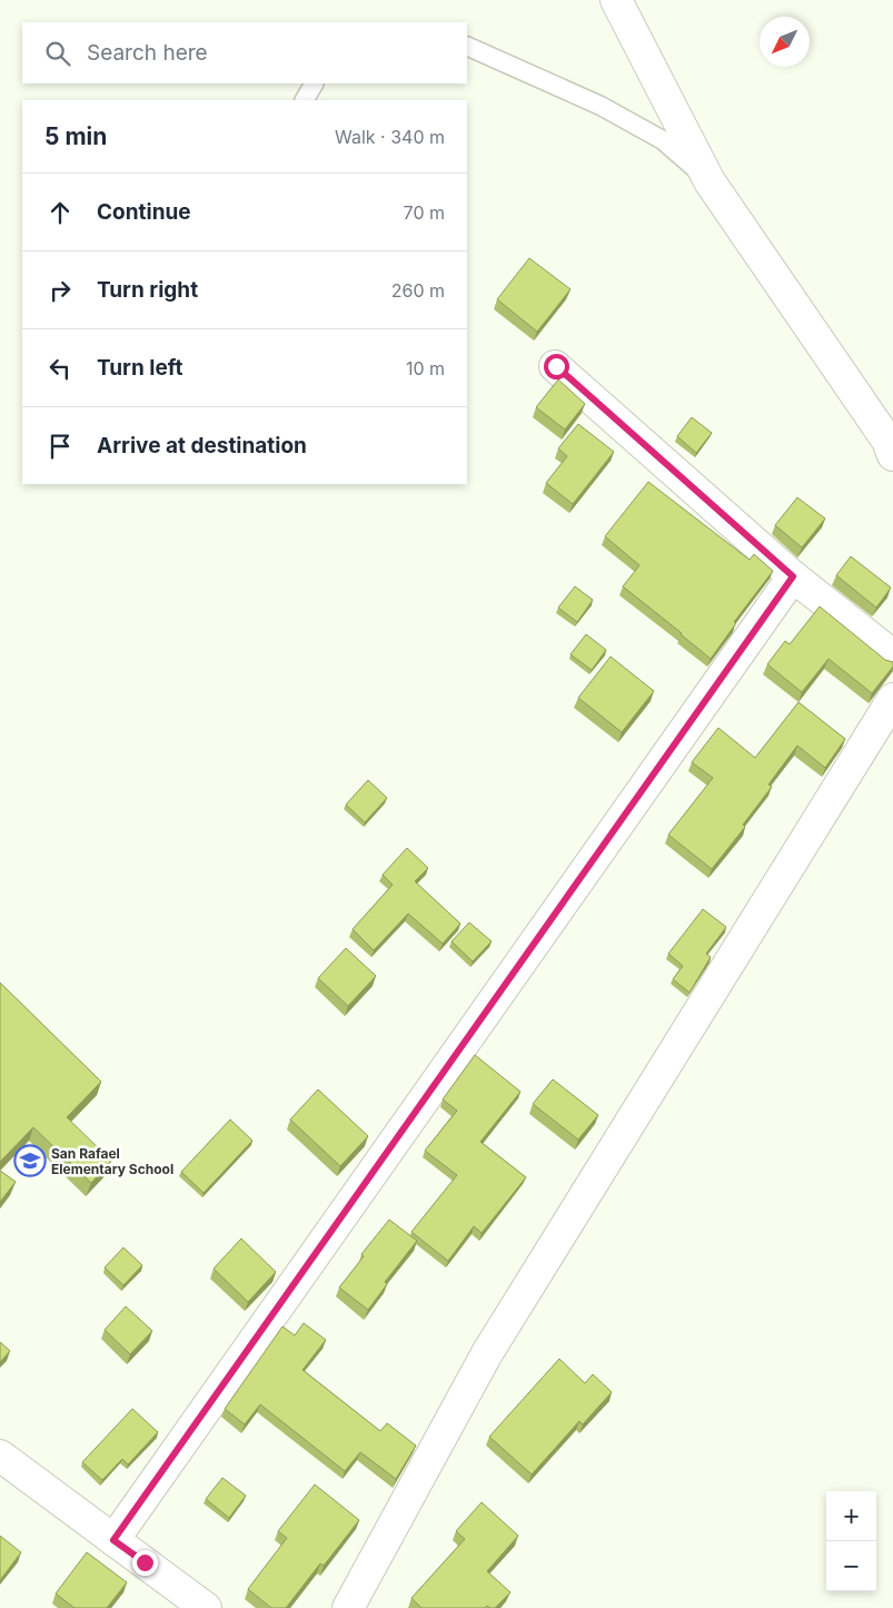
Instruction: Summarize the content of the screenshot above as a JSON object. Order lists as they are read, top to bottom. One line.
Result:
{"places":{"school or university":["San Rafael Elementary School"]},"north":"bottom left","page":{"search":"Search here","heading":["5 min","Walk · 340 m"],"list":[["Continue","70 m"],["Turn right","260 m"],["Turn left","10 m"],"Arrive at destination"],"map_buttons":["+","−"]}}
